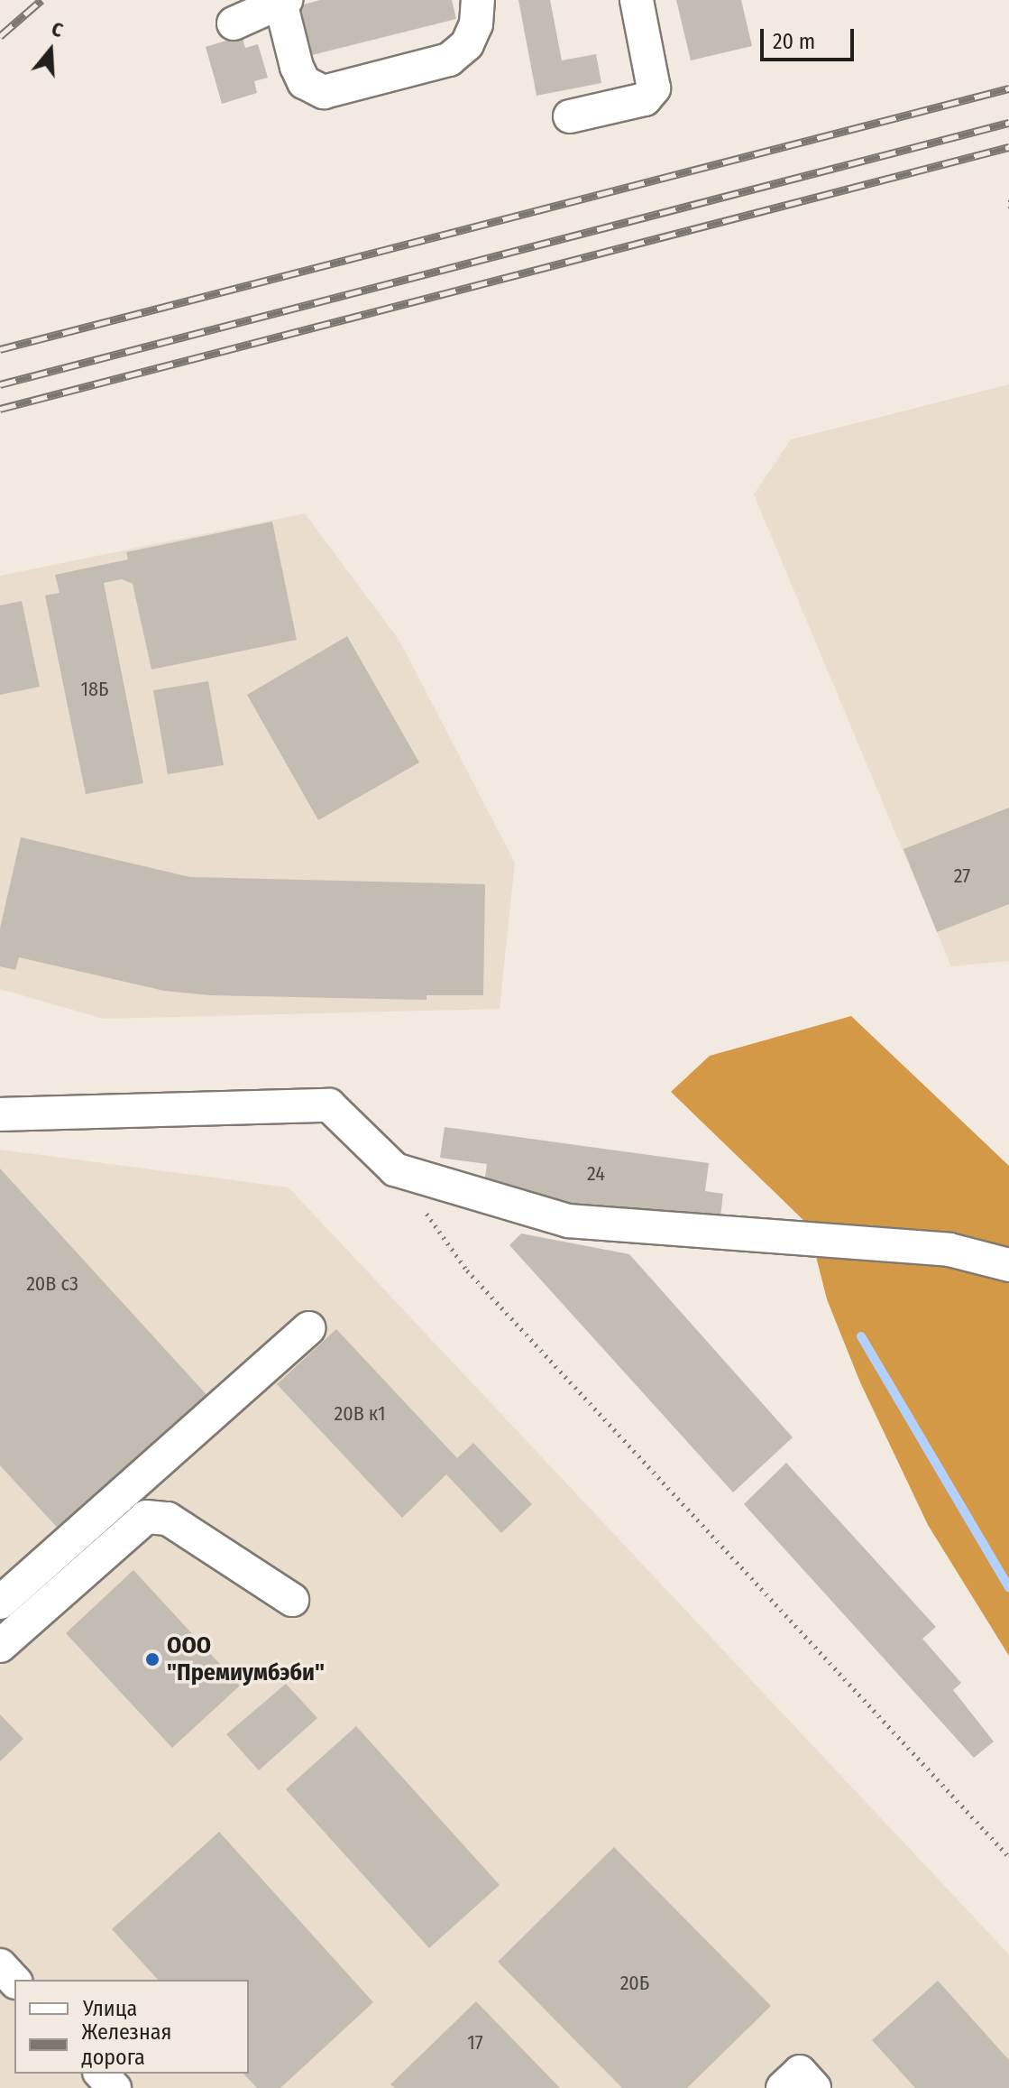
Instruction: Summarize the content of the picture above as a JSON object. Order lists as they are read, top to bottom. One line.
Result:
{"places":["ООО \"Премиумбэби\""],"house_numbers":["18Б","27","24","20В с3","20В к1","20Б","17"],"legend":["Улица","Железная дорога"],"scale_bar":"20 m","north":"top"}
